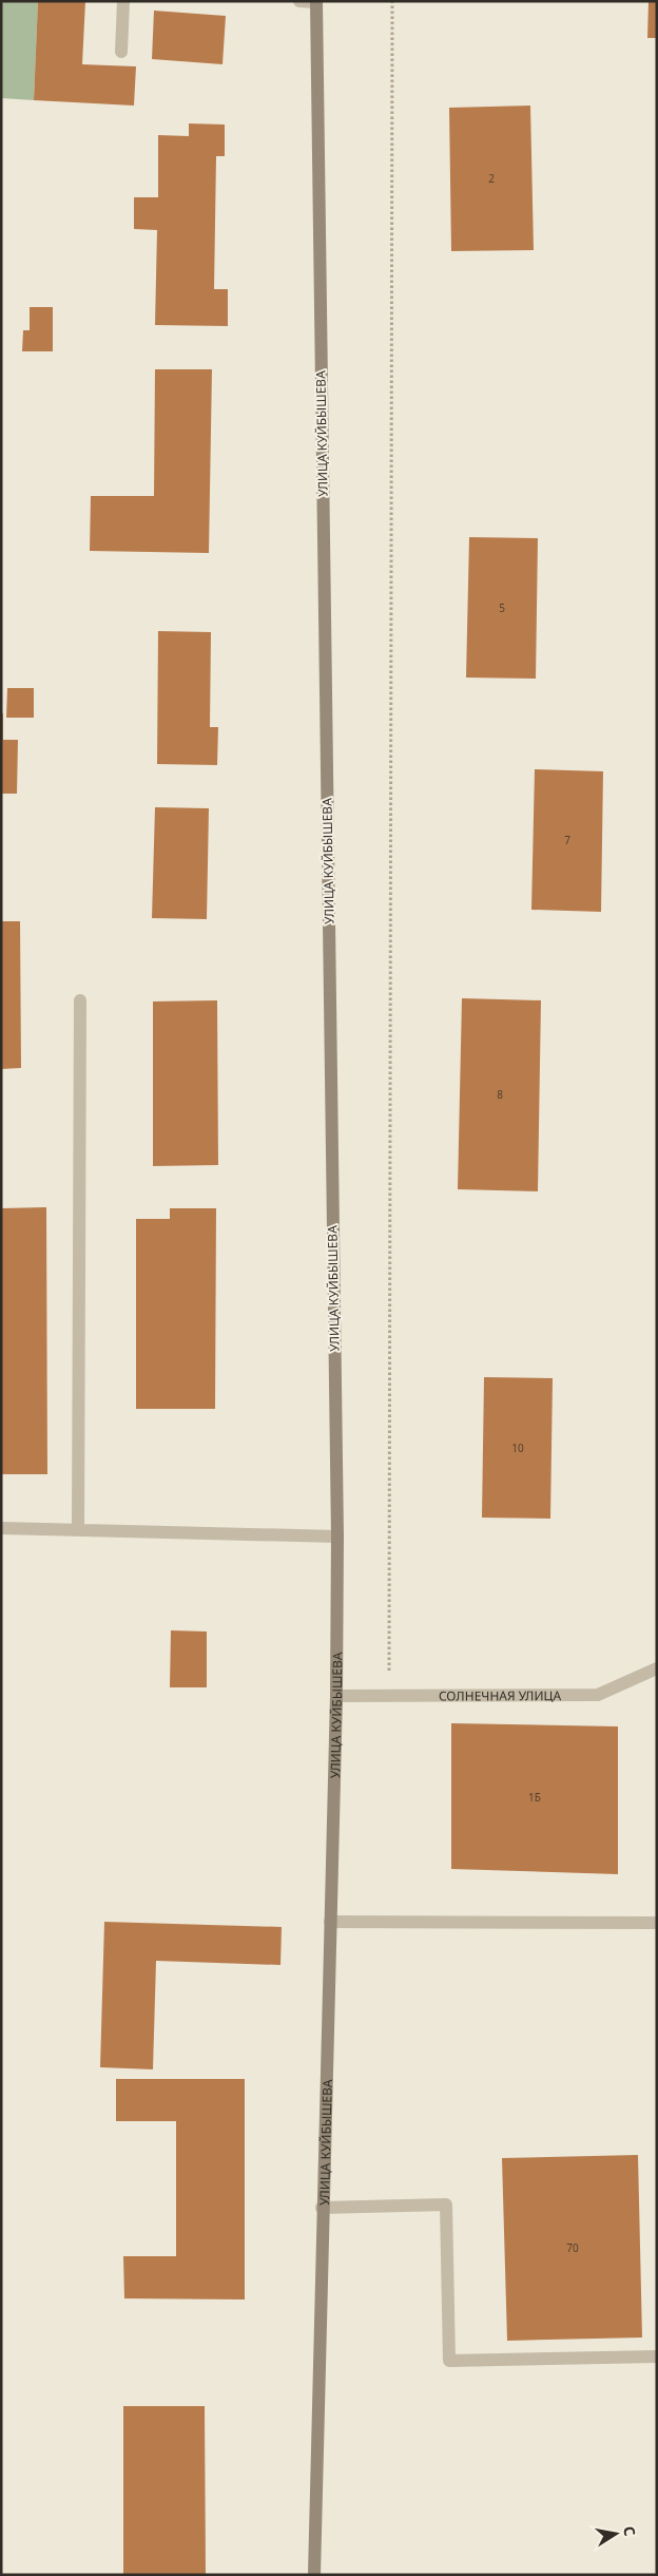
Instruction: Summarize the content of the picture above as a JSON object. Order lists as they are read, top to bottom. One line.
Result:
{"streets":{"street":["УЛИЦА КУЙБЫШЕВА","СОЛНЕЧНАЯ УЛИЦА"]},"crossings":[["УЛИЦА КУЙБЫШЕВА","СОЛНЕЧНАЯ УЛИЦА"]],"house_numbers":["2","5","7","8","10","1Б","70"],"north":"right"}
